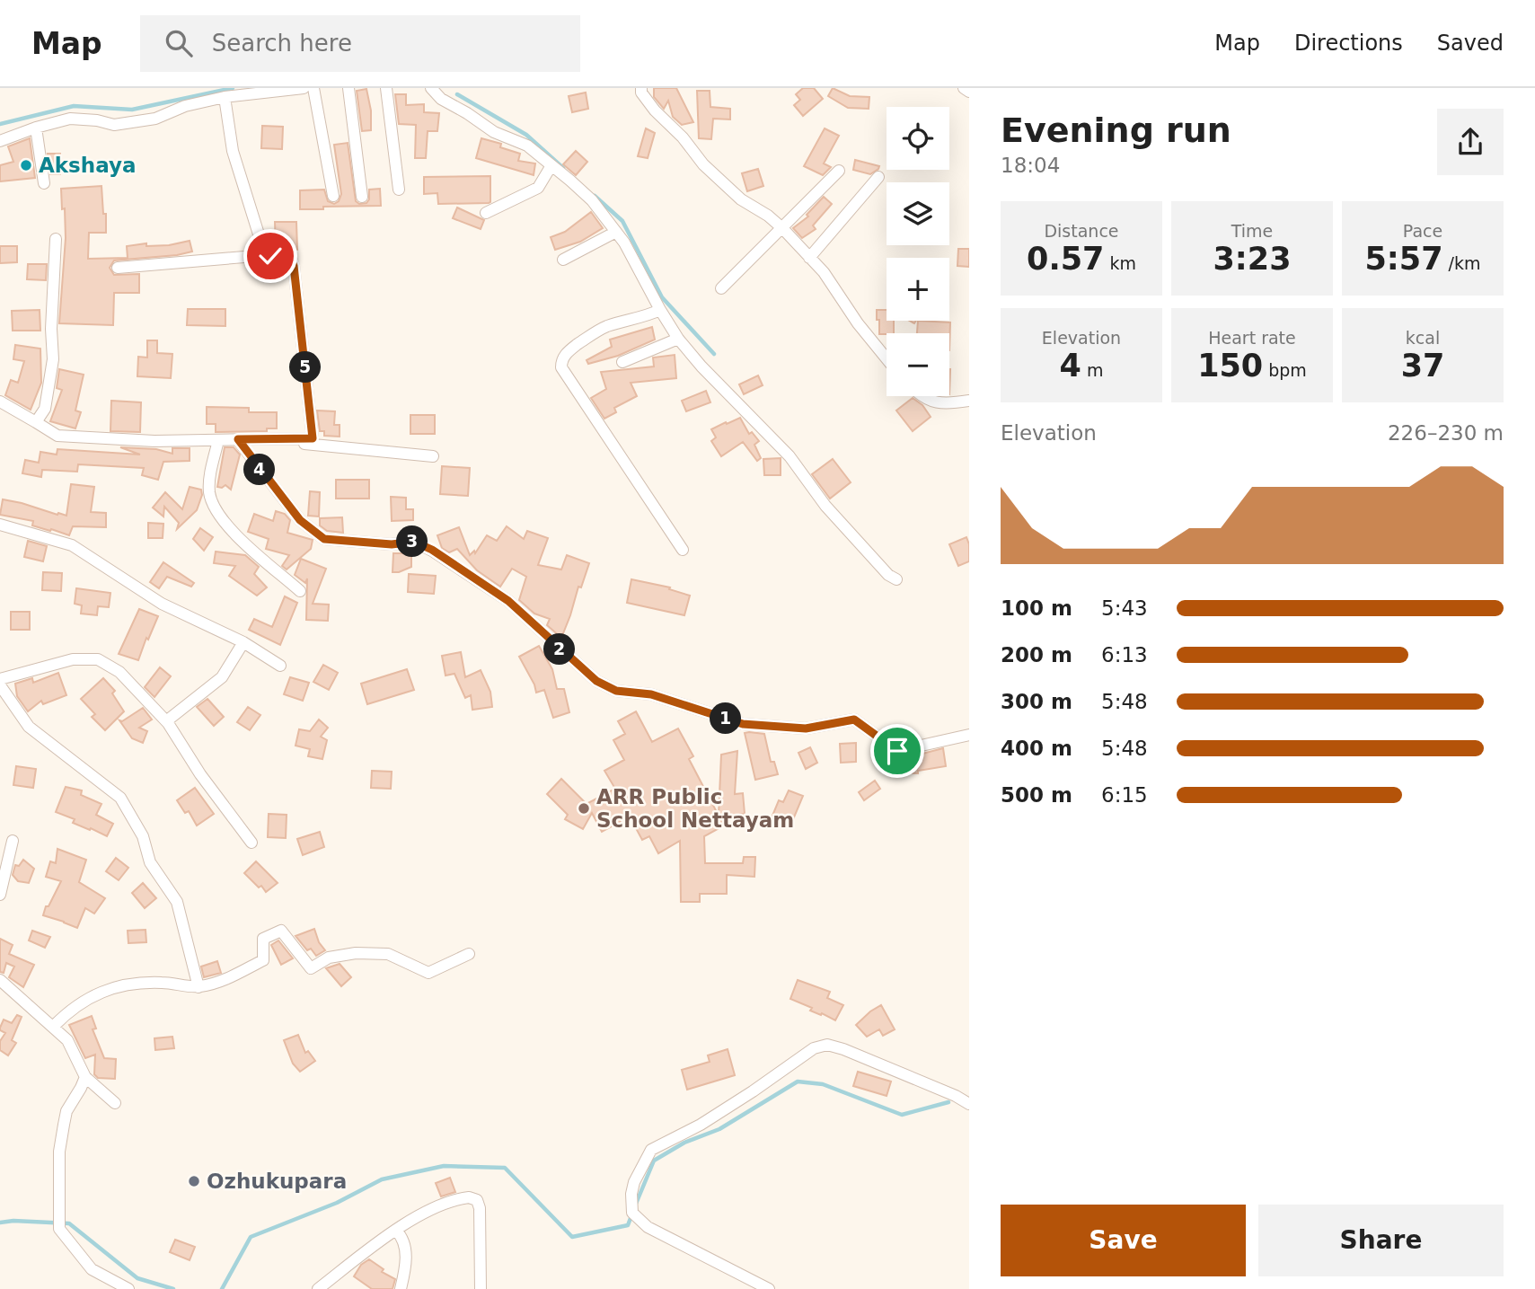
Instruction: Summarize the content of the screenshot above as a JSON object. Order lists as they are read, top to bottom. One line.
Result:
{"places":["Akshaya","ARR Public School Nettayam","Ozhukupara"],"page":{"header":"Map","search":"Search here","nav":["Map","Directions","Saved"],"heading":["Evening run","18:04"],"map_buttons":["+","−"],"stats":[["Distance","0.57 km"],["Time","3:23"],["Pace","5:57 /km"],["Elevation","4 m"],["Heart rate","150 bpm"],["kcal","37"]],"pins":["5","4","3","2","1"],"chart":["Elevation","226–230 m"],"list":[{"name":"100 m","note":"5:43"},{"name":"200 m","note":"6:13"},{"name":"300 m","note":"5:48"},{"name":"400 m","note":"5:48"},{"name":"500 m","note":"6:15"}],"buttons":["Save","Share"]}}
